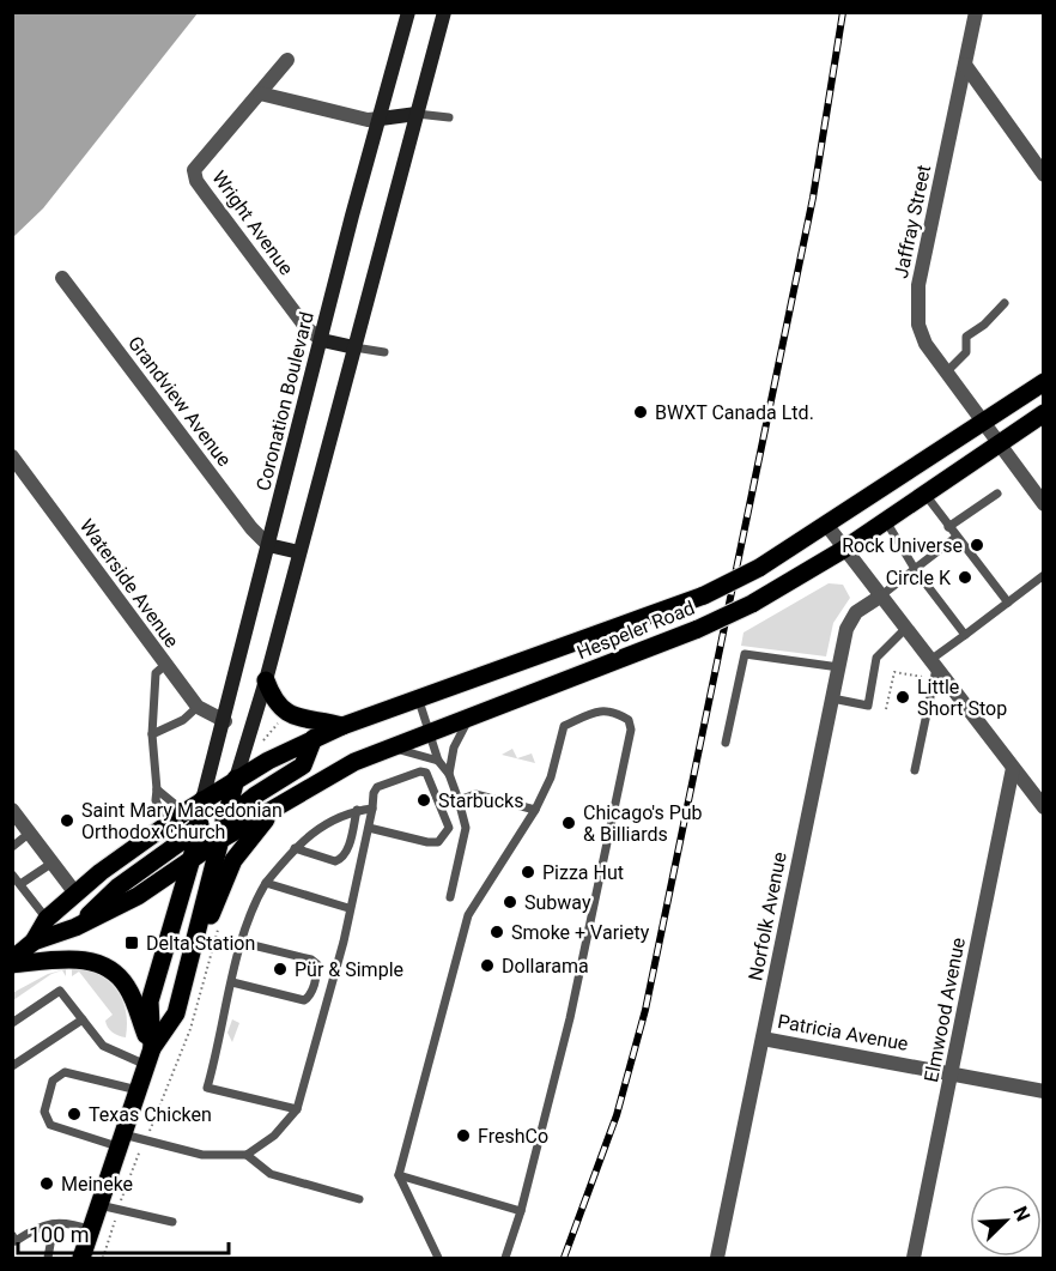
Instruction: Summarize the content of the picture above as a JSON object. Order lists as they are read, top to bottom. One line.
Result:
{"streets":{"main road":["Coronation Boulevard","Hespeler Road"],"street":["Jaffray Street","Wright Avenue","Grandview Avenue","Waterside Avenue","Norfolk Avenue","Elmwood Avenue","Patricia Avenue"]},"crossings":[["Jaffray Street","Hespeler Road"],["Wright Avenue","Coronation Boulevard"],["Grandview Avenue","Coronation Boulevard"],["Coronation Boulevard","Waterside Avenue"],["Coronation Boulevard","Hespeler Road"],["Norfolk Avenue","Patricia Avenue"],["Elmwood Avenue","Patricia Avenue"]],"places":{"other":["BWXT Canada Ltd.","Rock Universe","Circle K","Little Short Stop","Starbucks","Saint Mary Macedonian Orthodox Church","Chicago's Pub & Billiards","Pizza Hut","Subway","Smoke + Variety","Dollarama","Pür & Simple","Texas Chicken","FreshCo","Meineke"],"transit":["Delta Station"]},"scale_bar":"100 m","north":"top right"}
